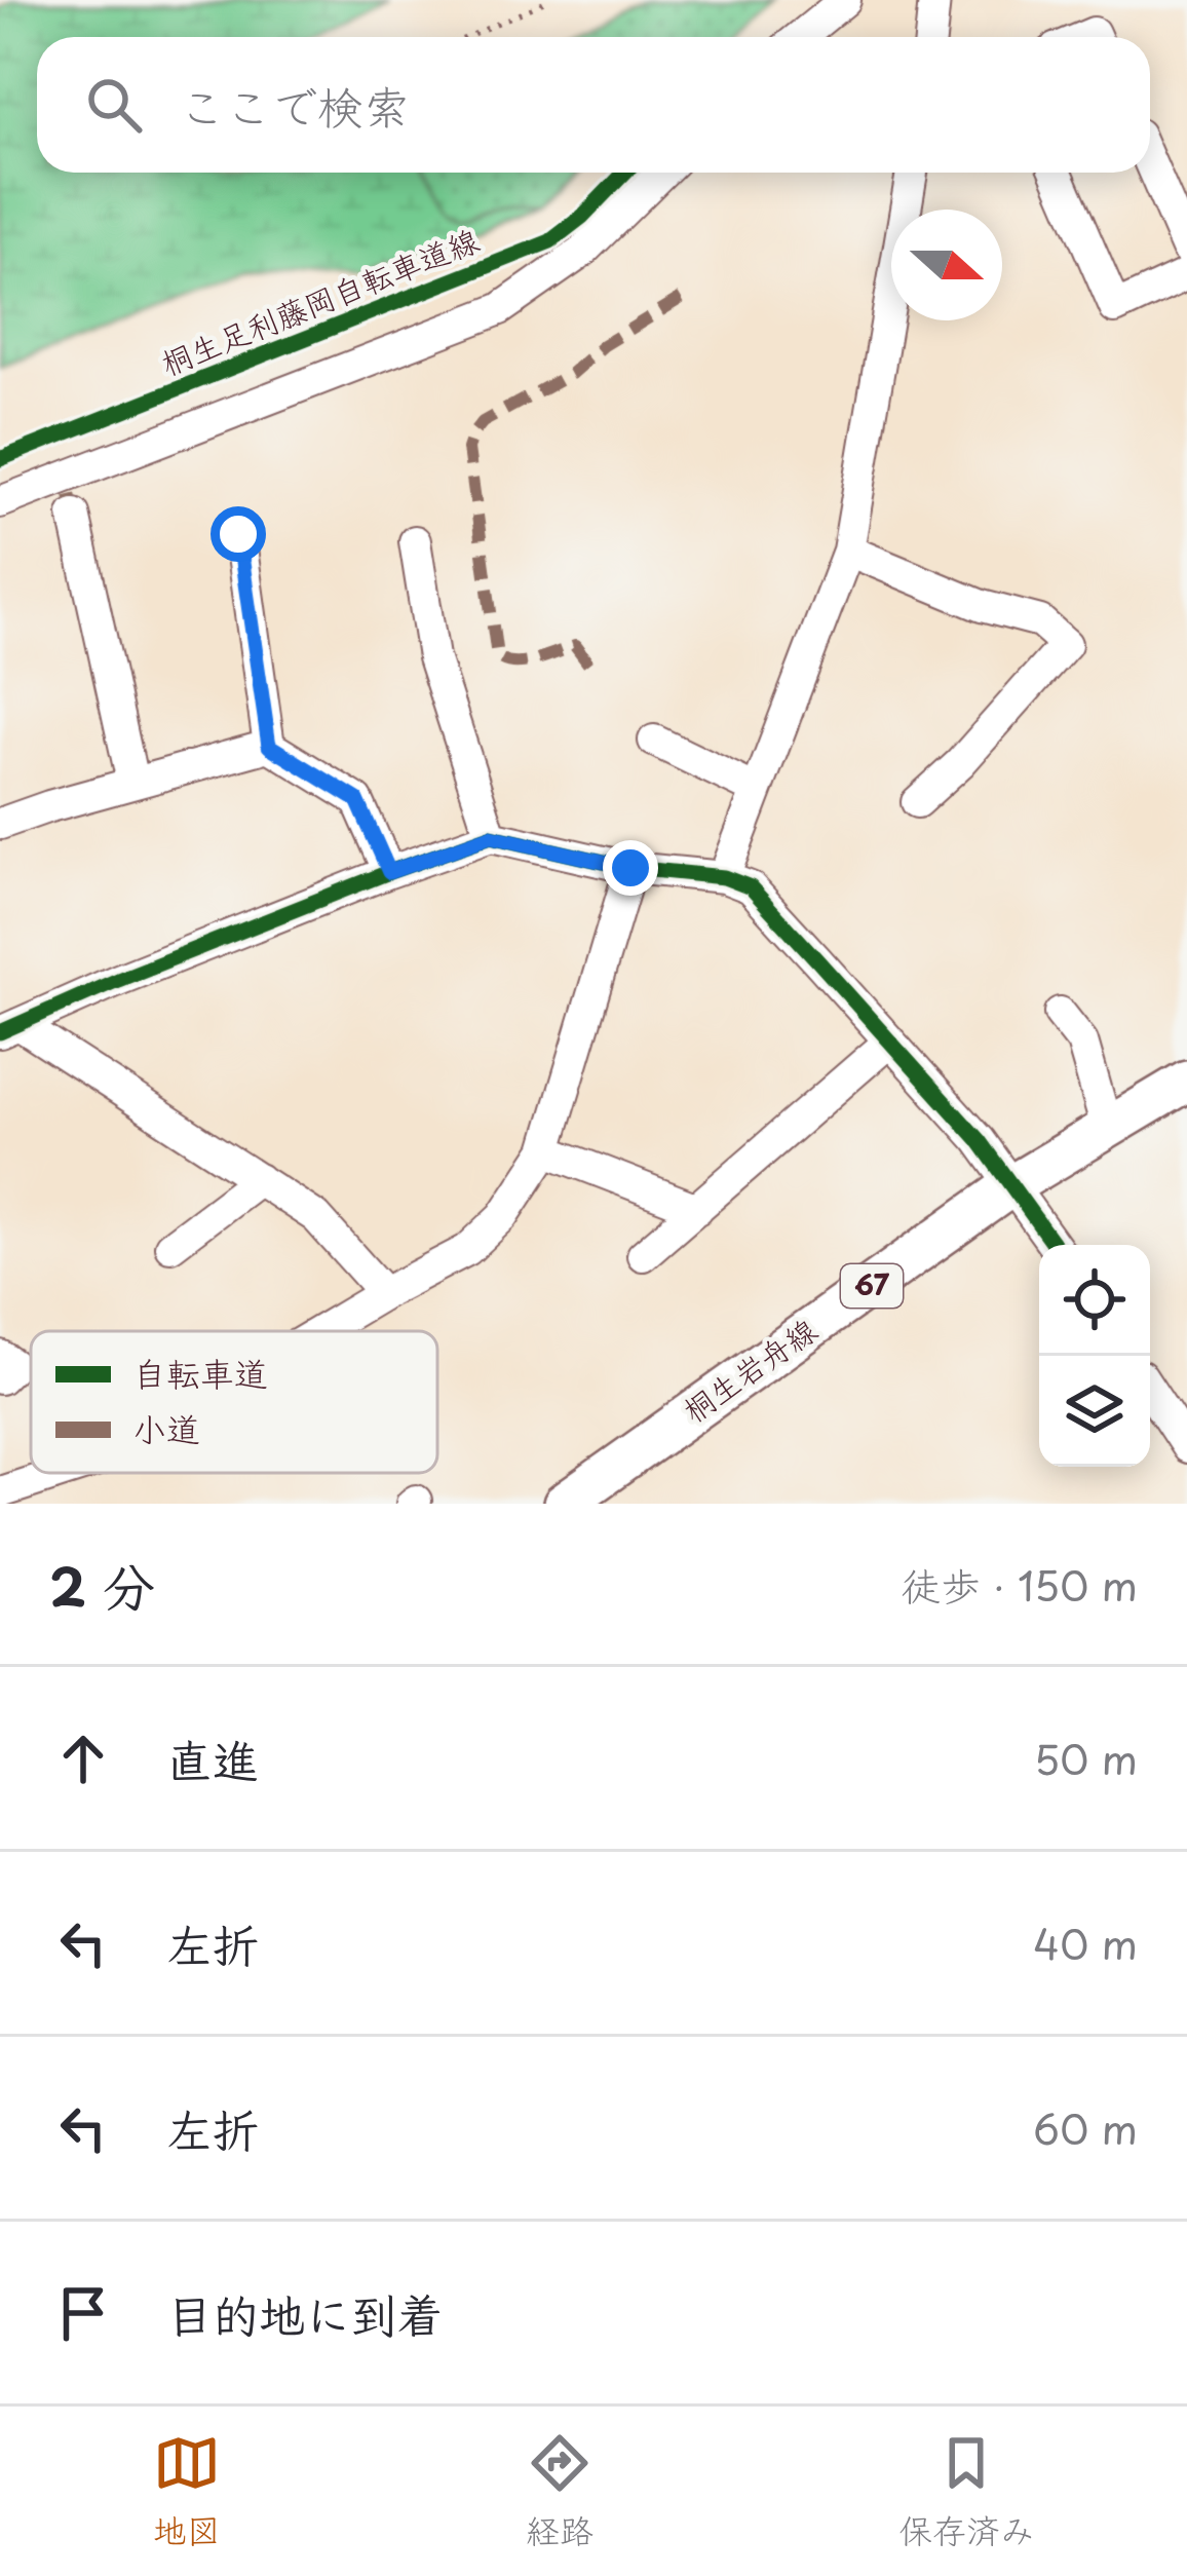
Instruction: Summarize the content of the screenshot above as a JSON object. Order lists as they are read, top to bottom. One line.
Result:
{"streets":{"main road":["67","桐生岩舟線"],"cycle path":["桐生足利藤岡自転車道線"]},"legend":["自転車道","小道"],"north":"right","page":{"search":"ここで検索","heading":["2 分","徒歩 · 150 m"],"list":[["直進","50 m"],["左折","40 m"],["左折","60 m"],"目的地に到着"],"nav":["地図","経路","保存済み"]}}
